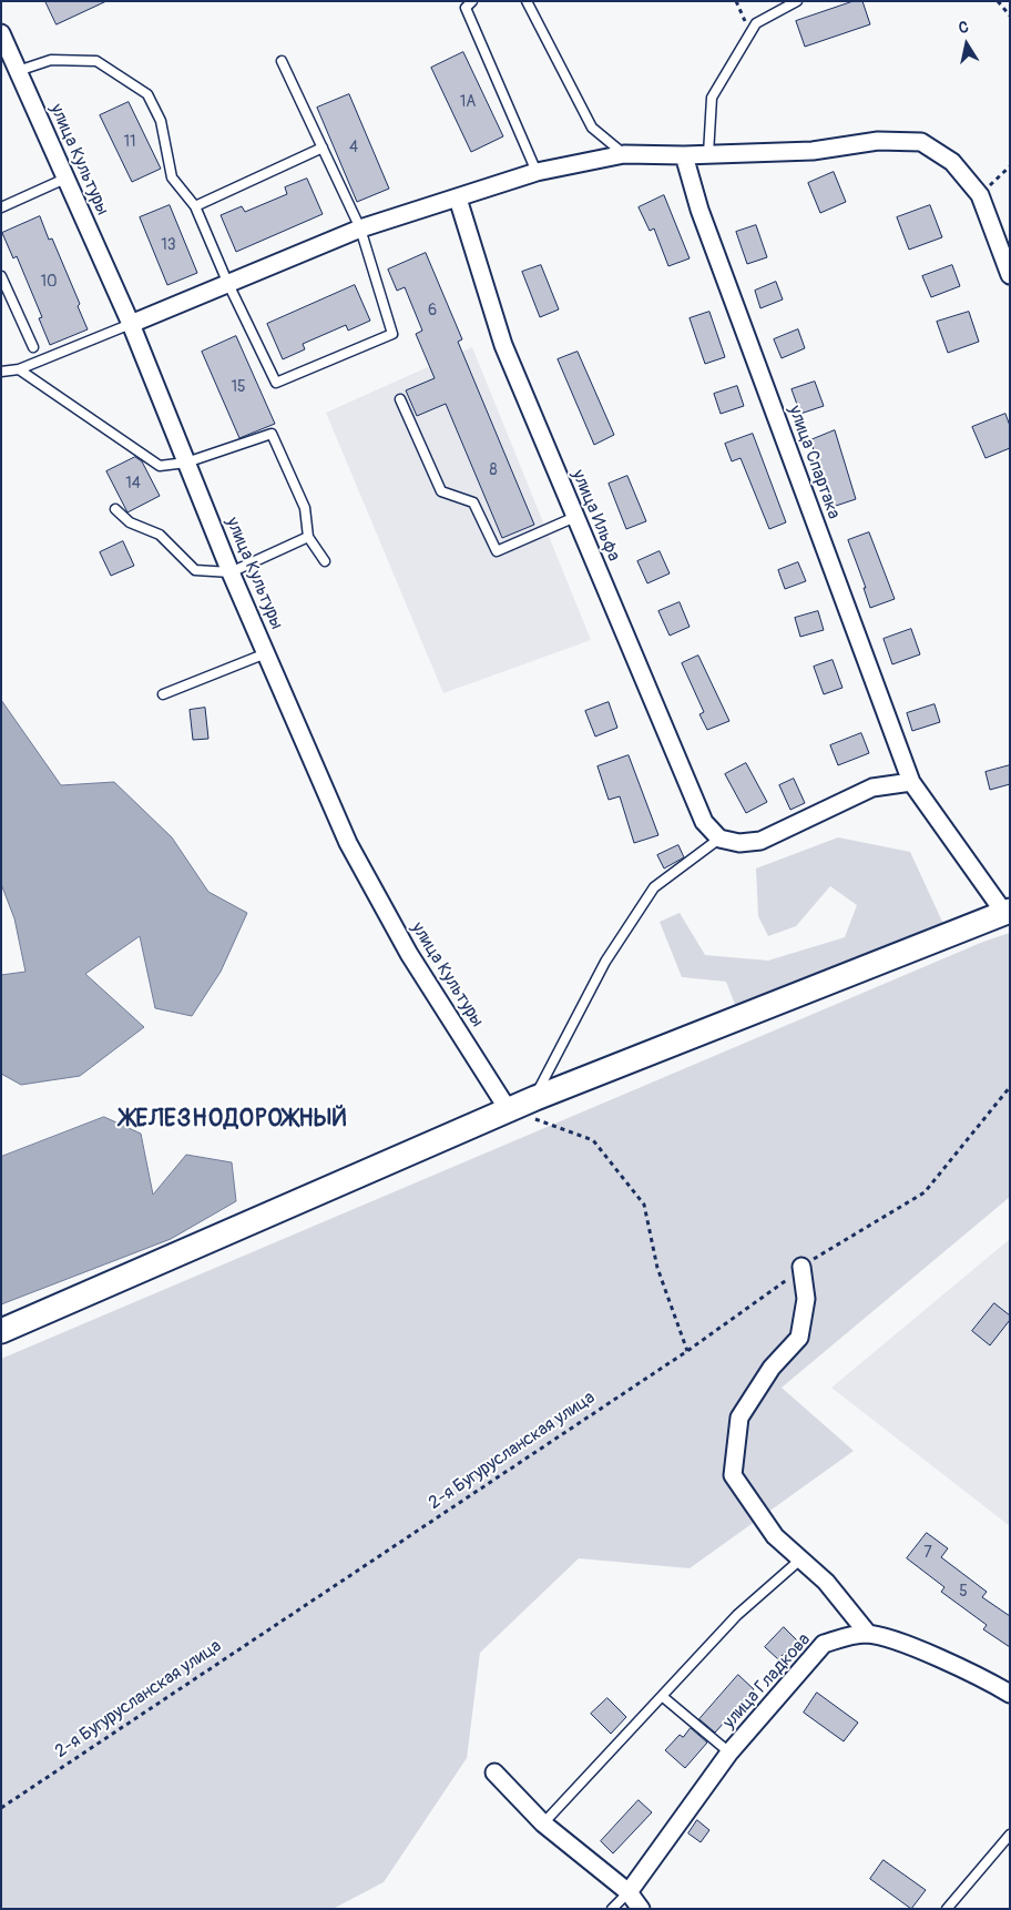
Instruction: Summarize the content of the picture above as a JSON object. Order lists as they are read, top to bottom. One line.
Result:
{"streets":{"street":["улица Культуры","улица Спартака","улица Ильфа","улица Гладкова"],"path":["2-я Бугурусланская улица"]},"districts":["ЖЕЛЕЗНОДОРОЖНЫЙ"],"house_numbers":["1А","11","4","13","10","6","15","8","14","7","5"],"north":"top"}
